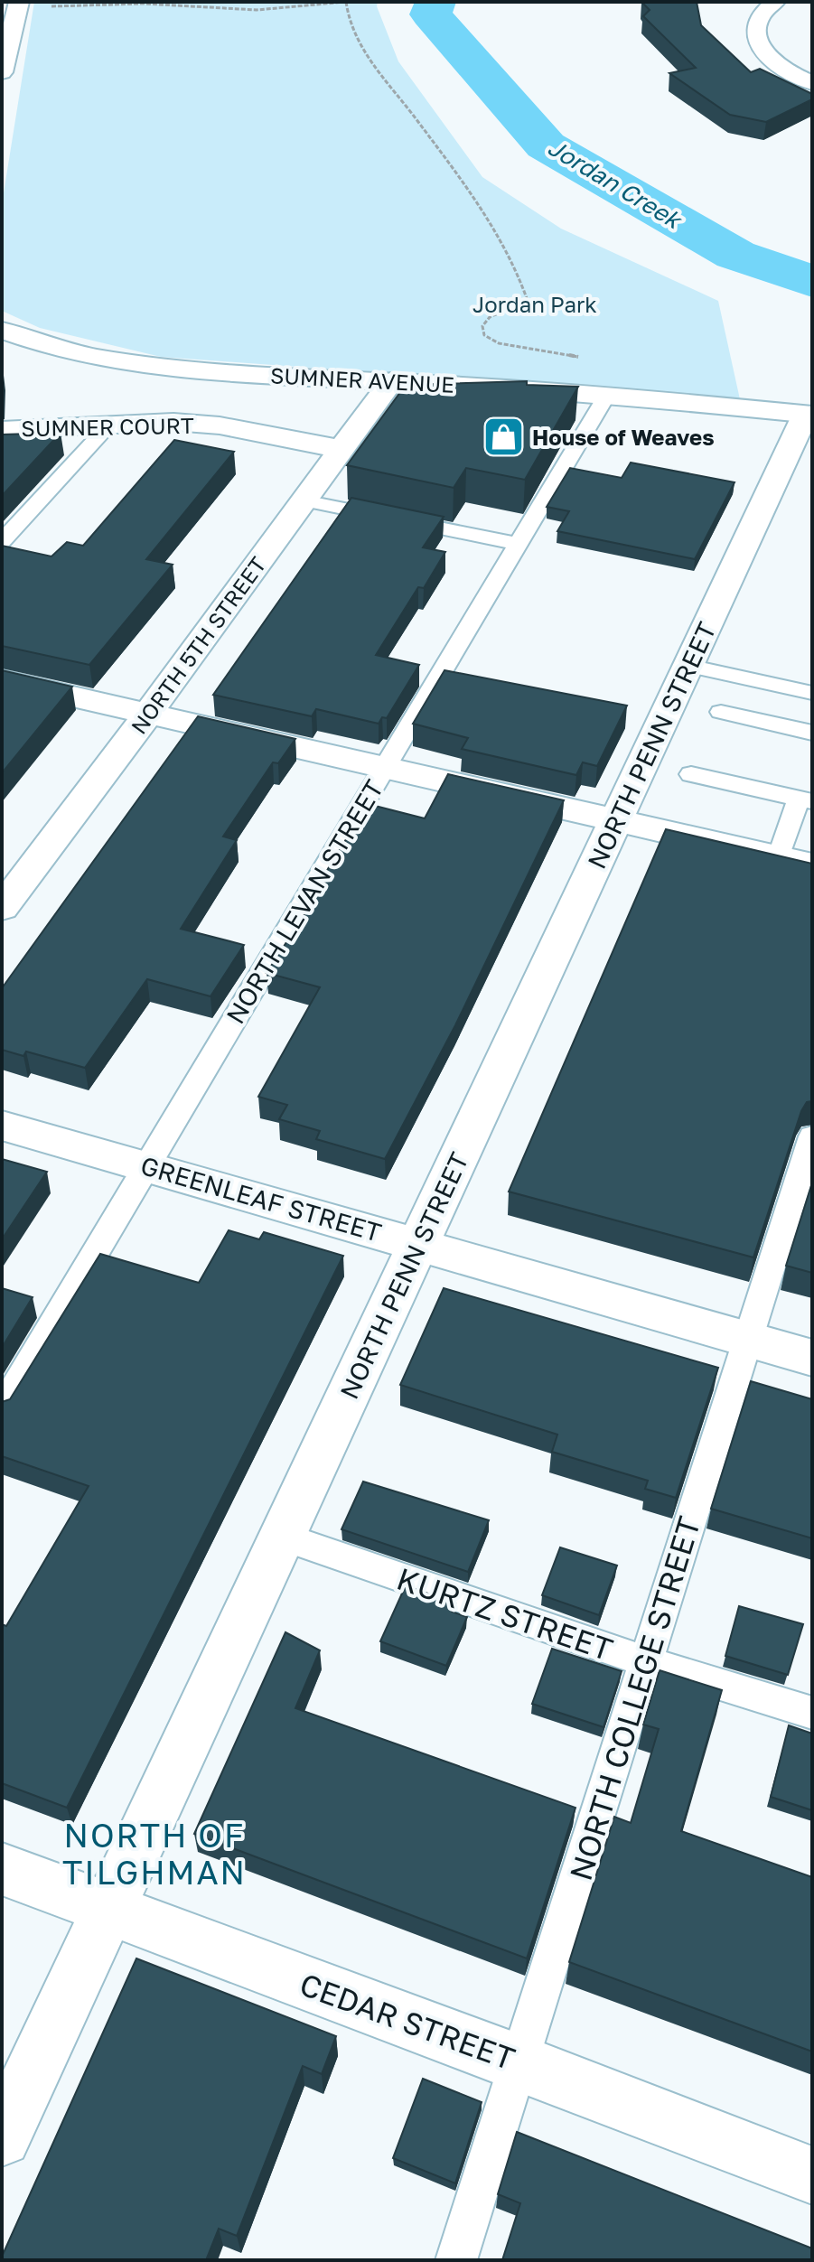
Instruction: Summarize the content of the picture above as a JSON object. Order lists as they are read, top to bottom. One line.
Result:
{"streets":{"street":["SUMNER AVENUE","SUMNER COURT","NORTH 5TH STREET","NORTH PENN STREET","GREENLEAF STREET","CEDAR STREET"],"lane":["NORTH LEVAN STREET","KURTZ STREET","NORTH COLLEGE STREET"]},"crossings":[["SUMNER AVENUE","NORTH 5TH STREET"],["SUMNER AVENUE","NORTH PENN STREET"],["SUMNER AVENUE","NORTH LEVAN STREET"],["SUMNER COURT","NORTH 5TH STREET"],["NORTH PENN STREET","GREENLEAF STREET"],["NORTH PENN STREET","KURTZ STREET"],["NORTH PENN STREET","CEDAR STREET"],["NORTH LEVAN STREET","GREENLEAF STREET"],["GREENLEAF STREET","NORTH COLLEGE STREET"],["KURTZ STREET","NORTH COLLEGE STREET"],["NORTH COLLEGE STREET","CEDAR STREET"]],"districts":["NORTH OF TILGHMAN"],"water":["Jordan Creek"],"parks":["Jordan Park"],"places":{"shop":["House of Weaves"]}}
